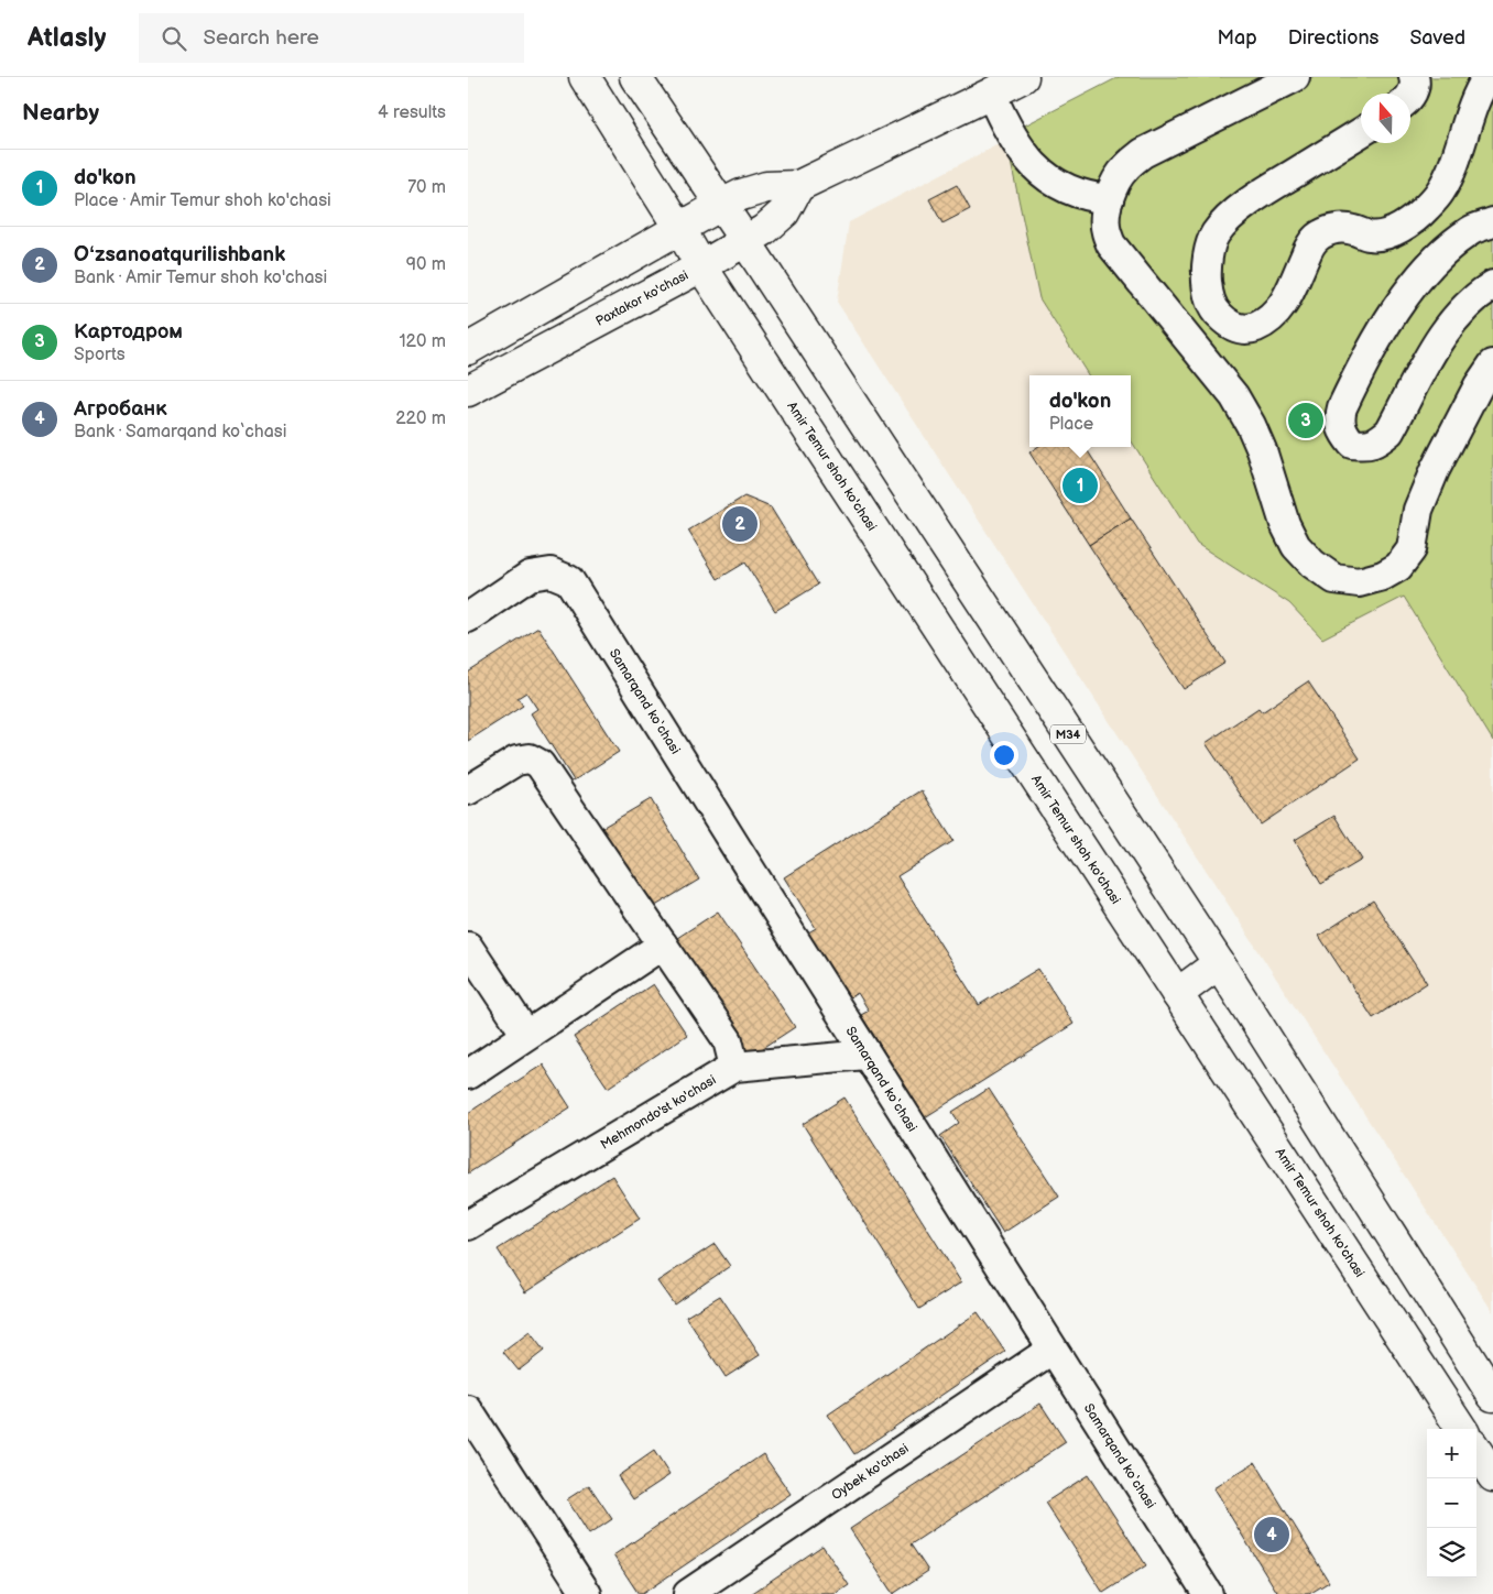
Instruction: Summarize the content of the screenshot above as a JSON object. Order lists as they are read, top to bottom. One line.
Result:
{"streets":{"main road":["Paxtakor ko'chasi","Amir Temur shoh ko'chasi","M34"],"street":["Samarqand ko‘chasi","Mehmondo'st ko'chasi","Oybek ko'chasi"]},"crossings":[["Paxtakor ko'chasi","Amir Temur shoh ko'chasi"],["Paxtakor ko'chasi","M34"],["Samarqand ko‘chasi","Mehmondo'st ko'chasi"],["Samarqand ko‘chasi","Oybek ko'chasi"]],"north":"top","page":{"header":"Atlasly","search":"Search here","nav":["Map","Directions","Saved"],"heading":["Nearby","4 results"],"list":[{"mark":"1","name":"do'kon","note":"Place · Amir Temur shoh ko'chasi","value":"70 m"},{"mark":"2","name":"Oʻzsanoatqurilishbank","note":"Bank · Amir Temur shoh ko'chasi","value":"90 m"},{"mark":"3","name":"Картодром","note":"Sports","value":"120 m"},{"mark":"4","name":"Агробанк","note":"Bank · Samarqand ko‘chasi","value":"220 m"}],"popup":["do'kon","Place"],"pins":["3","1","2","4"],"map_buttons":["+","−"]}}
